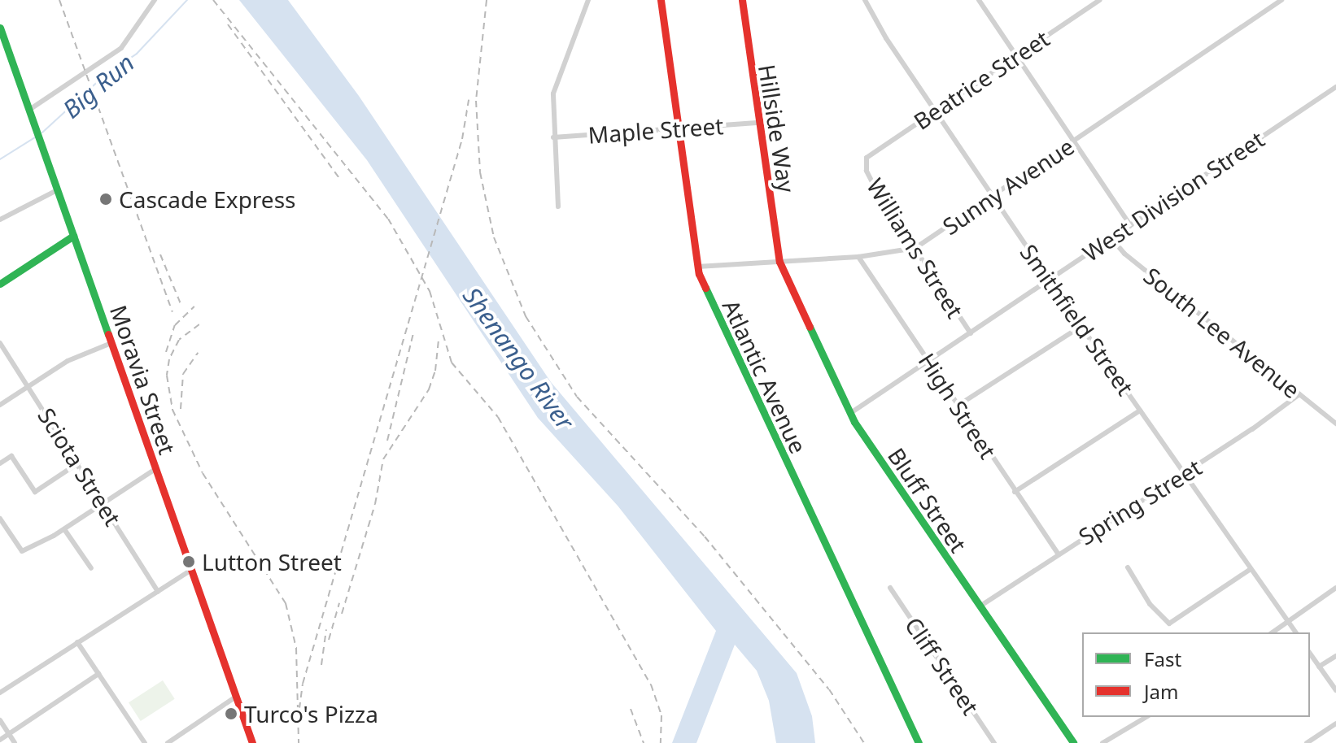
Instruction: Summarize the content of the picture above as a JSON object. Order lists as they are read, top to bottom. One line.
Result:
{"streets":{"street":["Beatrice Street","Hillside Way","Maple Street","Sunny Avenue","West Division Street","Williams Street","Smithfield Street","South Lee Avenue","Atlantic Avenue","Moravia Street","High Street","Sciota Street","Bluff Street","Spring Street","Cliff Street"]},"crossings":[["Beatrice Street","Williams Street"],["Beatrice Street","Smithfield Street"],["Hillside Way","Maple Street"],["Hillside Way","Sunny Avenue"],["Hillside Way","Bluff Street"],["Maple Street","Atlantic Avenue"],["Sunny Avenue","Williams Street"],["Sunny Avenue","Smithfield Street"],["Sunny Avenue","Atlantic Avenue"],["Sunny Avenue","High Street"],["Sunny Avenue","Bluff Street"],["West Division Street","Williams Street"],["West Division Street","Smithfield Street"],["West Division Street","South Lee Avenue"],["West Division Street","High Street"],["West Division Street","Bluff Street"],["Smithfield Street","Spring Street"],["South Lee Avenue","Spring Street"],["High Street","Spring Street"],["Bluff Street","Spring Street"]],"water":["Big Run","Shenango River"],"places":["Cascade Express","Lutton Street","Turco's Pizza"],"legend":["Fast","Jam"]}
